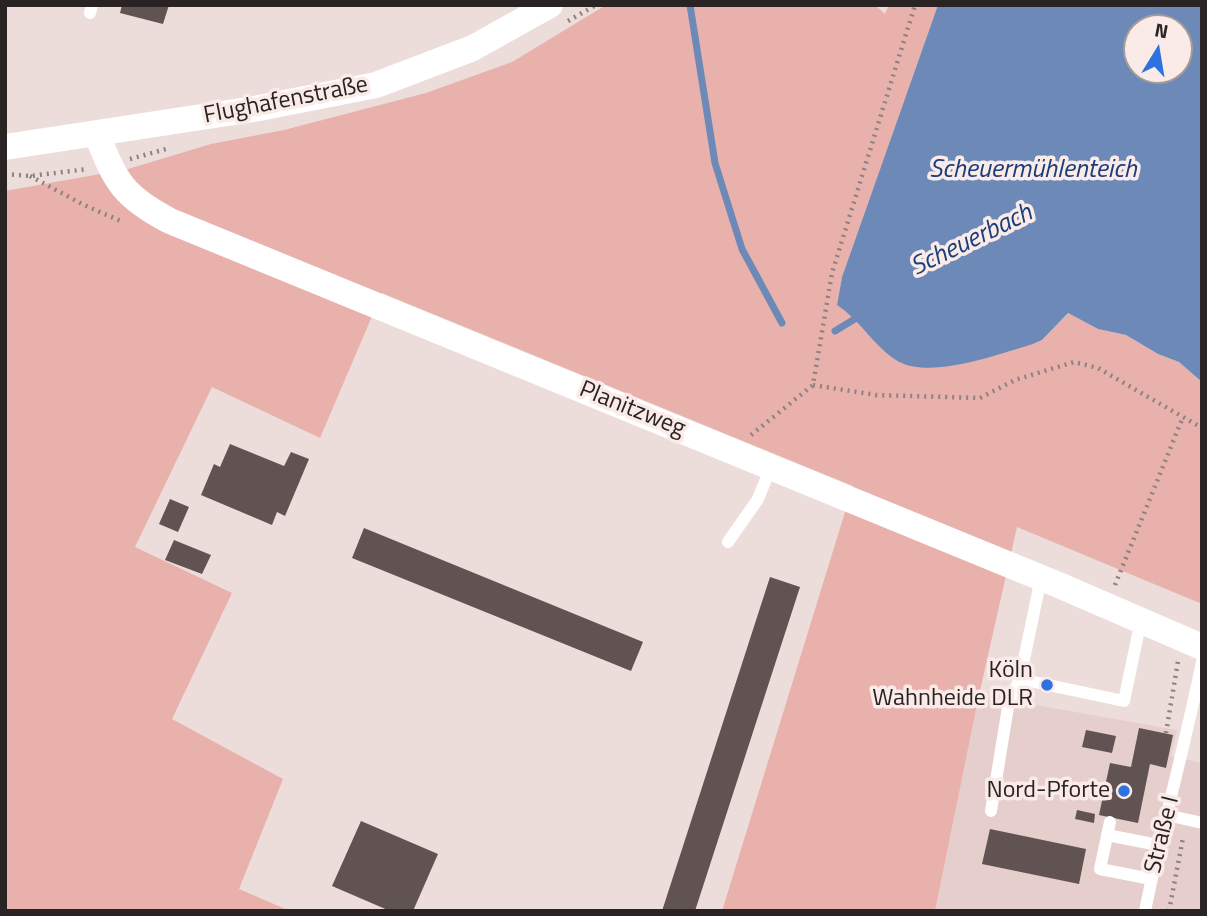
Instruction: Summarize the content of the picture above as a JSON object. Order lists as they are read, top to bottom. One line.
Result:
{"streets":{"street":["Flughafenstraße","Planitzweg"],"lane":["Straße I"]},"crossings":[["Flughafenstraße","Planitzweg"],["Planitzweg","Straße I"]],"water":["Scheuermühlenteich","Scheuerbach"],"places":["Köln Wahnheide DLR","Nord-Pforte"],"north":"top"}
